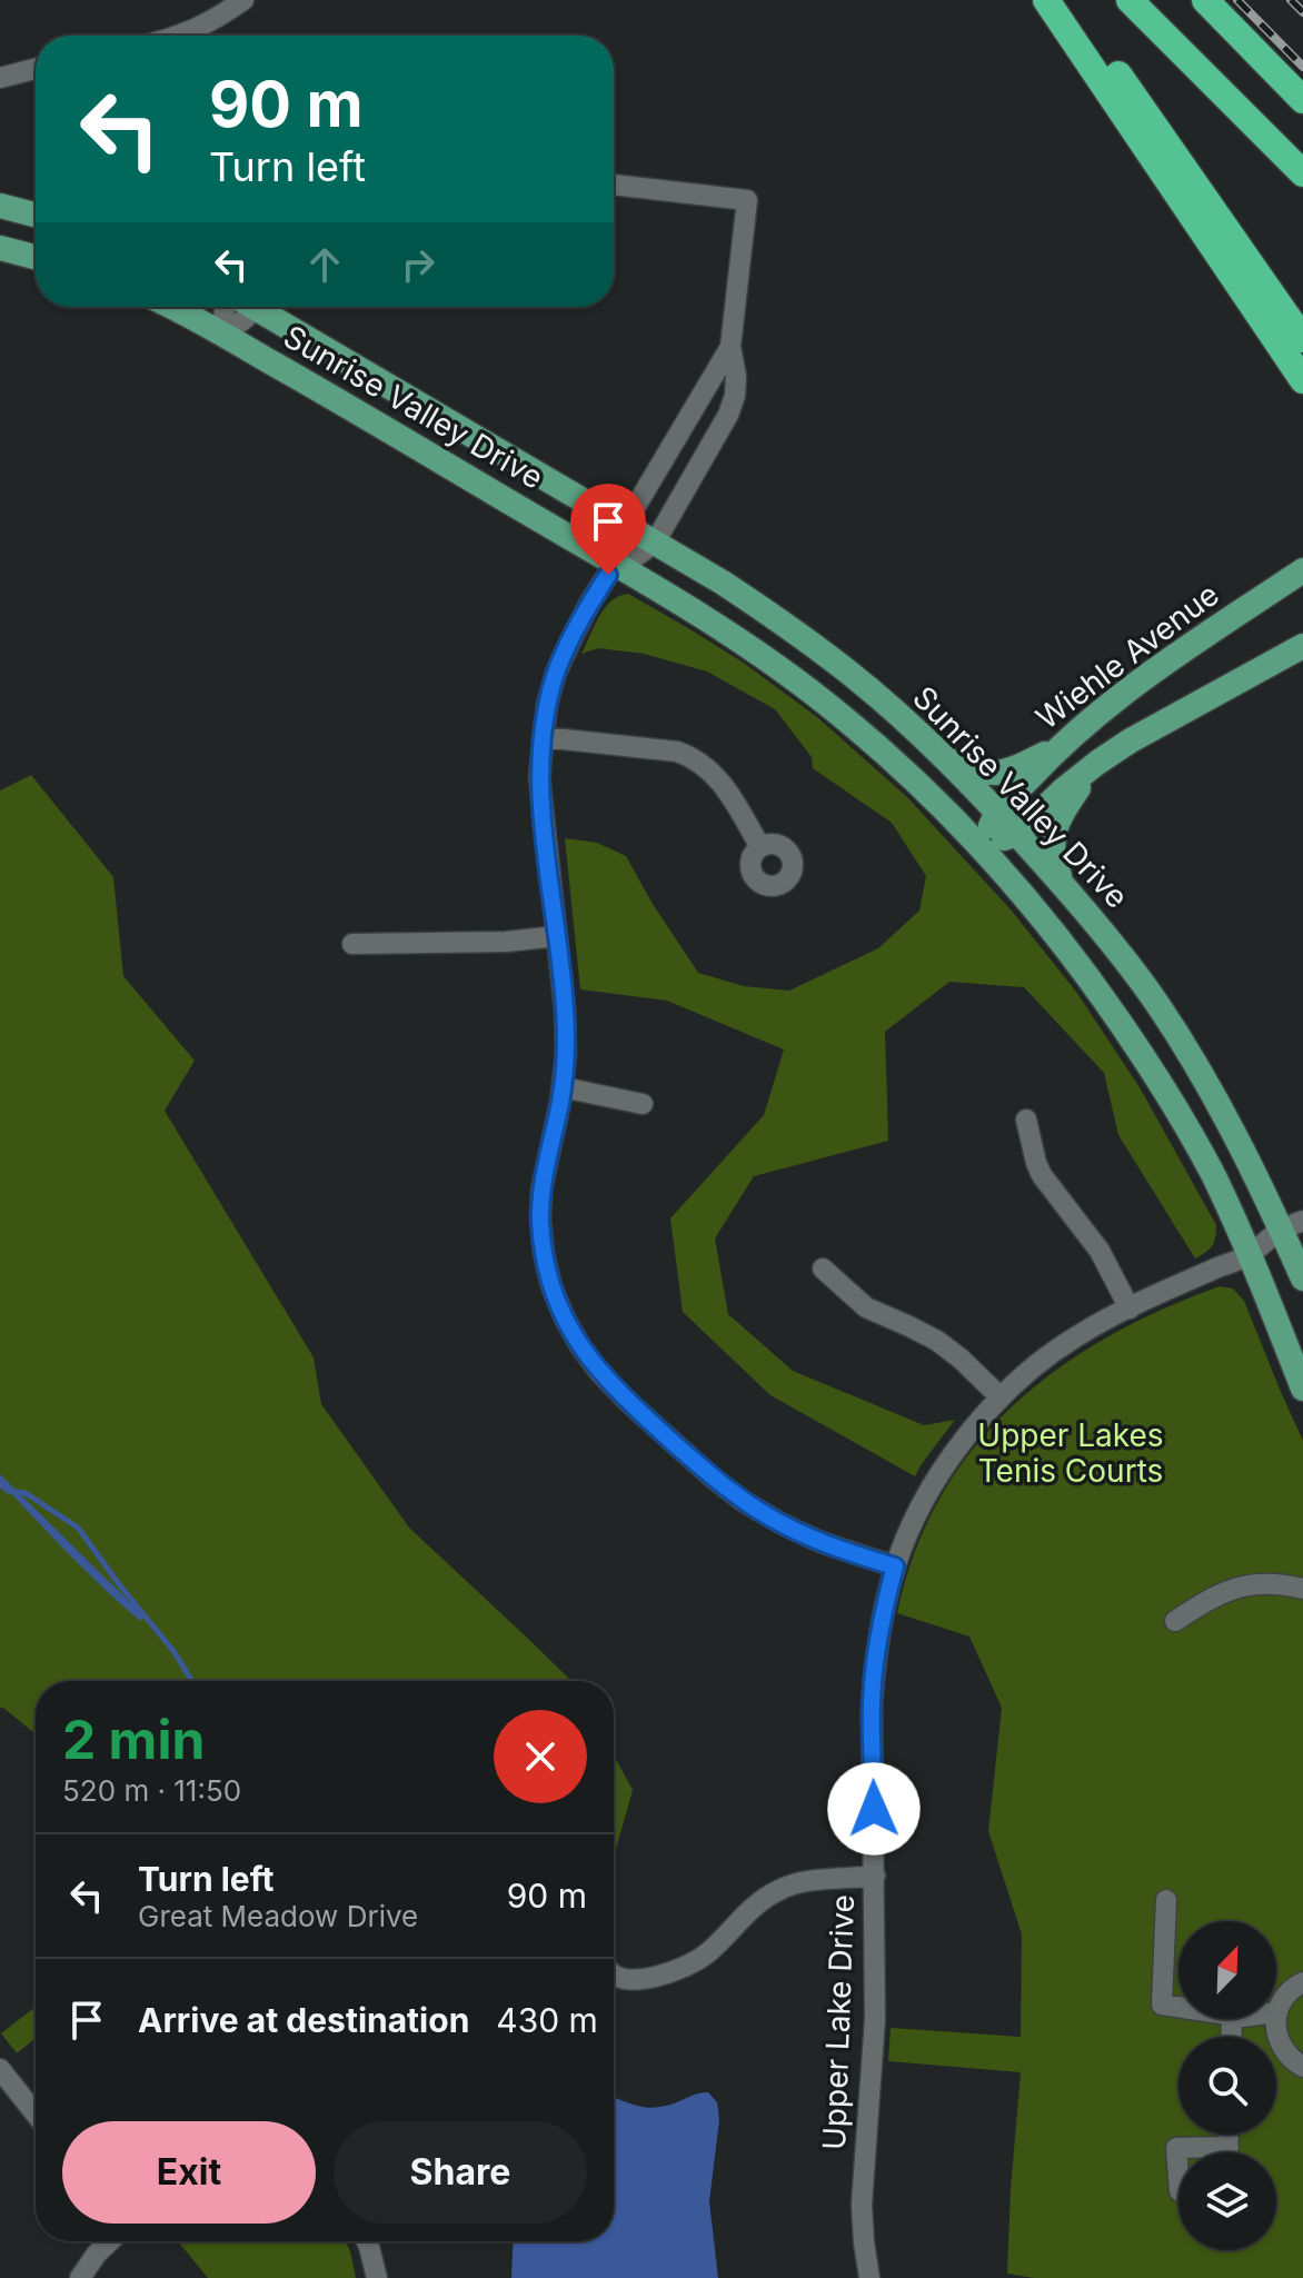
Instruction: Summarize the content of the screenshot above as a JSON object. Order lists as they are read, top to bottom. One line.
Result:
{"streets":{"main road":["Sunrise Valley Drive","Wiehle Avenue"],"street":["Upper Lake Drive"]},"crossings":[["Sunrise Valley Drive","Wiehle Avenue"],["Sunrise Valley Drive","Upper Lake Drive"]],"parks":["Upper Lakes Tenis Courts"],"north":"top right","page":{"turn":["90 m","Turn left"],"heading":["2 min","520 m · 11:50"],"list":[{"name":"Turn left","note":"Great Meadow Drive","value":"90 m"},{"name":"Arrive at destination","value":"430 m"}],"buttons":["Exit","Share"]}}
